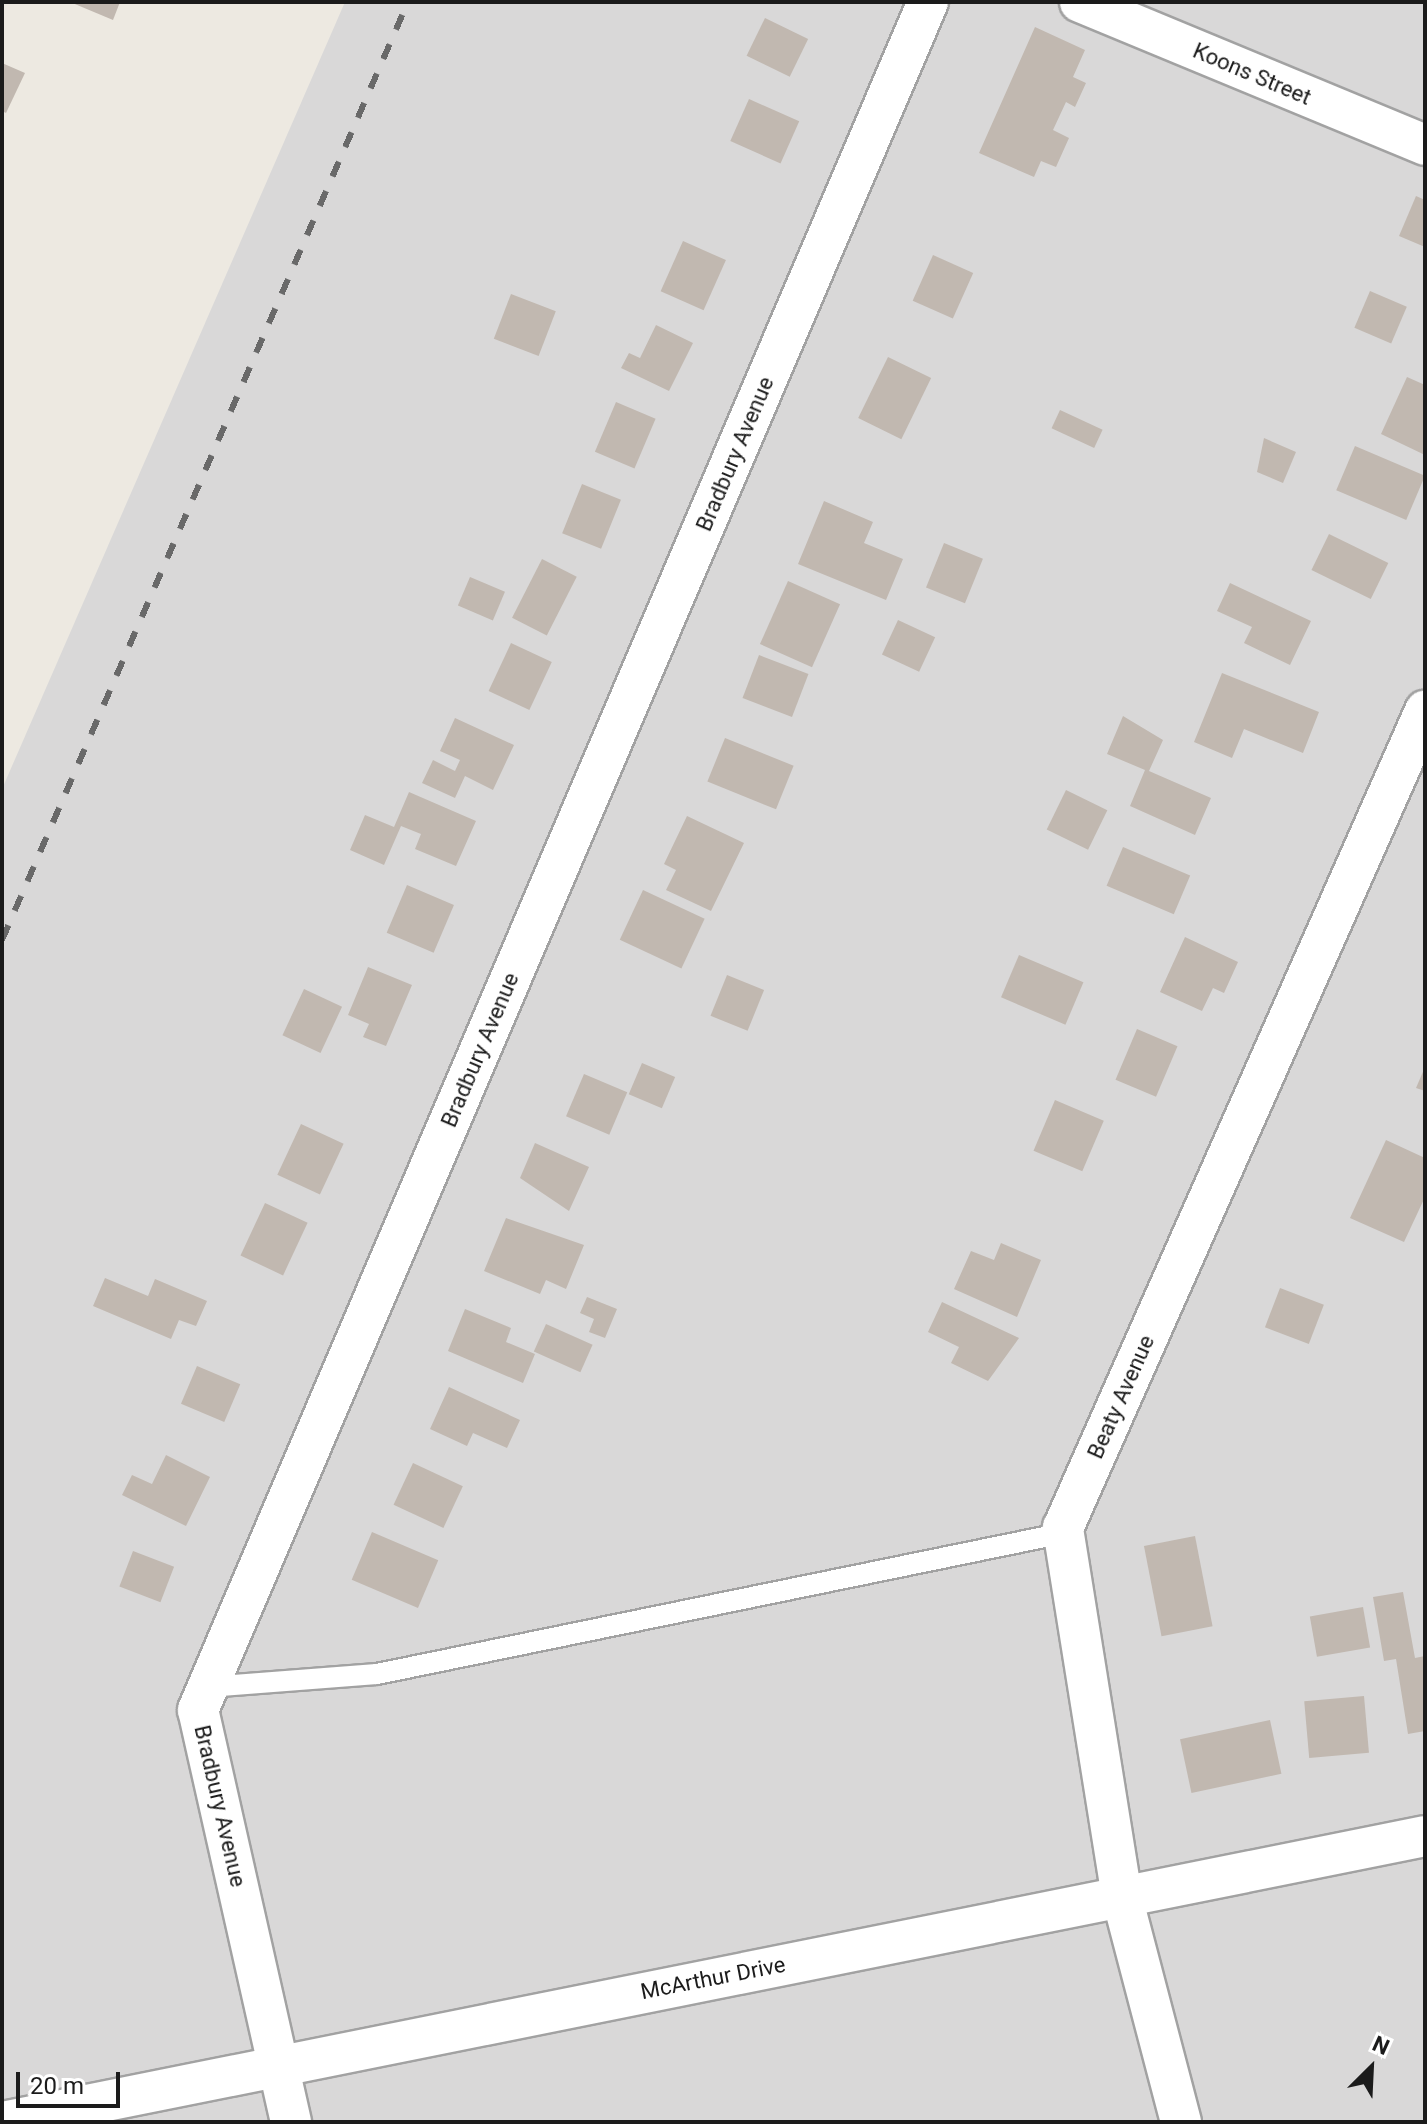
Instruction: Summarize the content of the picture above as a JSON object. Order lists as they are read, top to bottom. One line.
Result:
{"streets":{"street":["Koons Street","Bradbury Avenue","Beaty Avenue","McArthur Drive"]},"crossings":[["Bradbury Avenue","McArthur Drive"]],"scale_bar":"20 m","north":"top right"}
